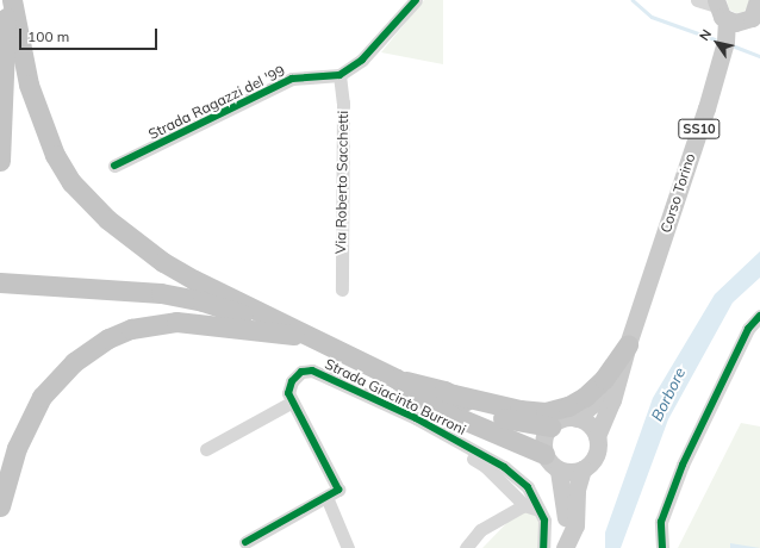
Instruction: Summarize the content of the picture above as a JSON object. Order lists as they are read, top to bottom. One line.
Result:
{"streets":{"main road":["SS10","Corso Torino"],"street":["Strada Ragazzi del '99","Via Roberto Sacchetti","Strada Giacinto Burroni"]},"crossings":[["Strada Ragazzi del '99","Via Roberto Sacchetti"]],"water":["Borbore"],"scale_bar":"100 m","north":"top left"}
